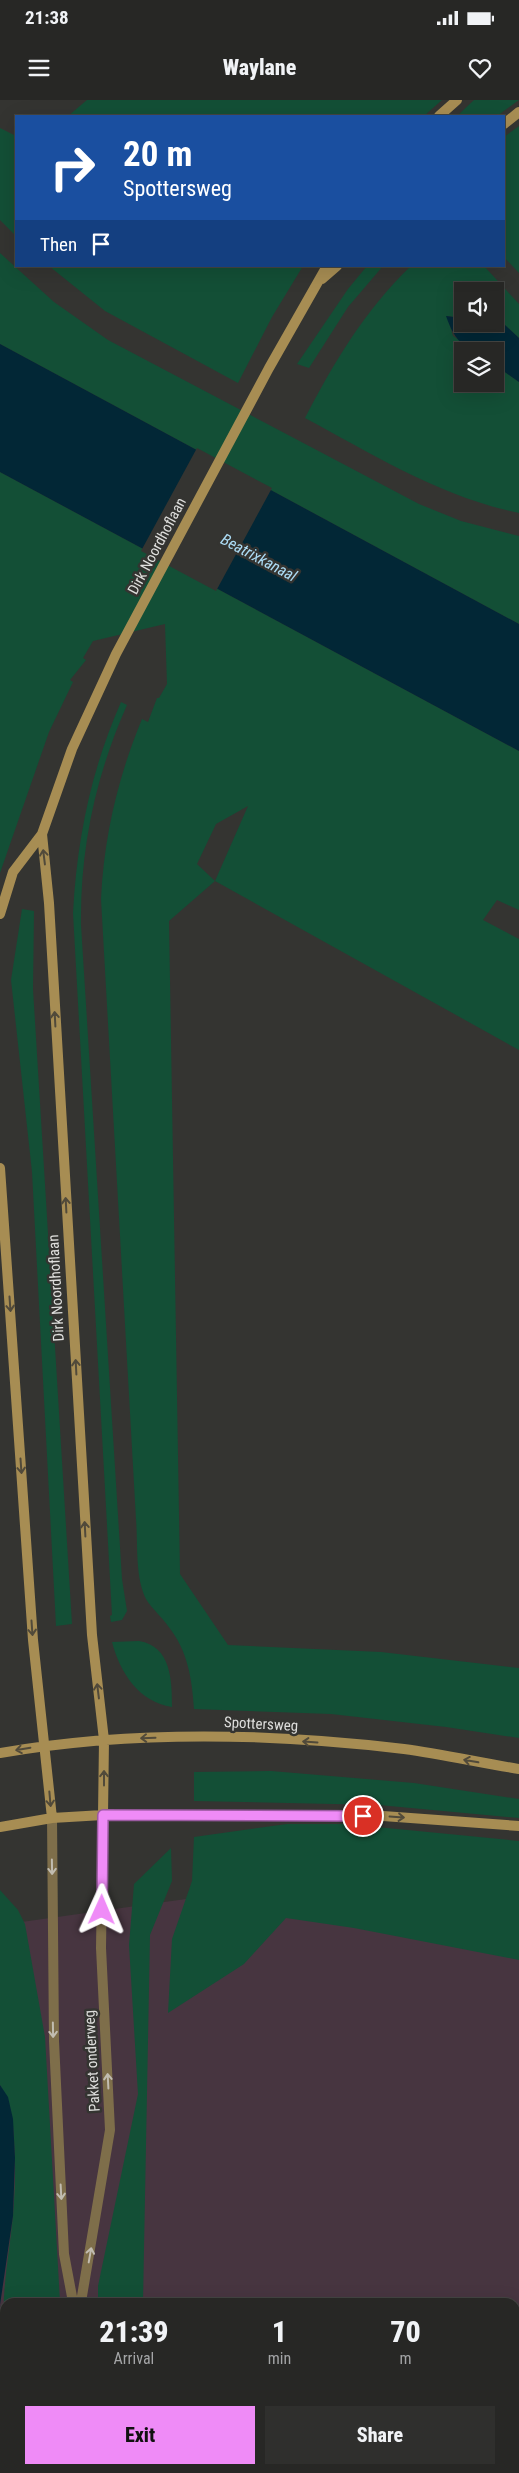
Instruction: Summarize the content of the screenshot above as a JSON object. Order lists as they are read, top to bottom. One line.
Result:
{"streets":{"street":["Dirk Noordhoflaan","Spottersweg","Pakket onderweg"]},"crossings":[["Dirk Noordhoflaan","Spottersweg"],["Dirk Noordhoflaan","Pakket onderweg"]],"water":["Beatrixkanaal"],"page":{"status":"21:38","header":"Waylane","turn":["20 m","Spottersweg"],"then":"Then","eta":["21:39","Arrival","1","min","70","m"],"buttons":["Exit","Share"]}}
